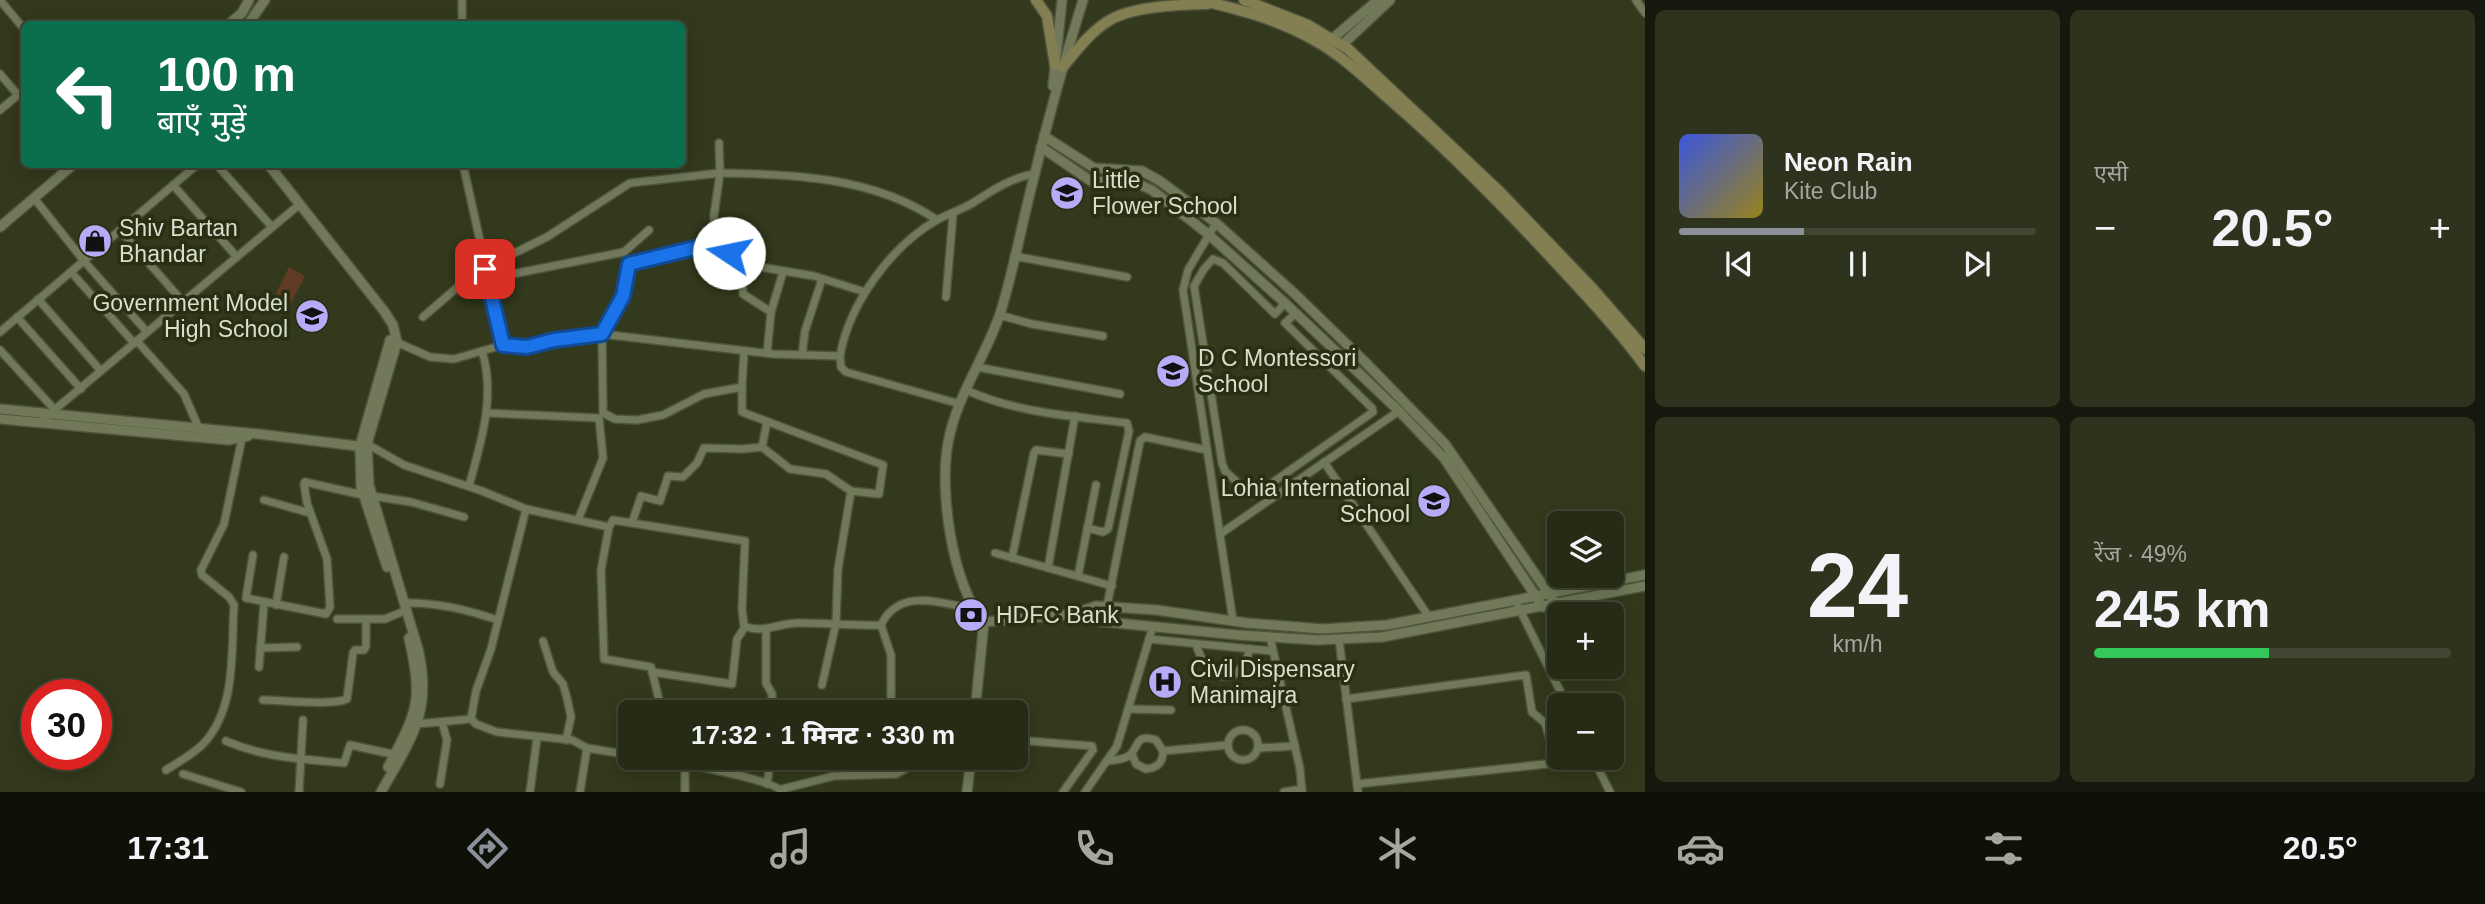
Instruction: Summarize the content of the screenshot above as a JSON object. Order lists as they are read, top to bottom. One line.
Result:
{"places":{"school or university":["Little Flower School","Government Model High School","D C Montessori School","Lohia International School"],"shop":["Shiv Bartan Bhandar"],"bank":["HDFC Bank"],"hospital":["Civil Dispensary Manimajra"]},"page":{"tile":["एसी",["24","km/h"],["रेंज · 49%","245 km"]],"turn":["100 m","बाएँ मुड़ें"],"song":["Neon Rain","Kite Club"],"heat":["−","20.5°","+"],"map_buttons":["+","−"],"limit":"30","trip":"17:32 · 1 मिनट · 330 m","tabs":["17:31","20.5°"]}}
